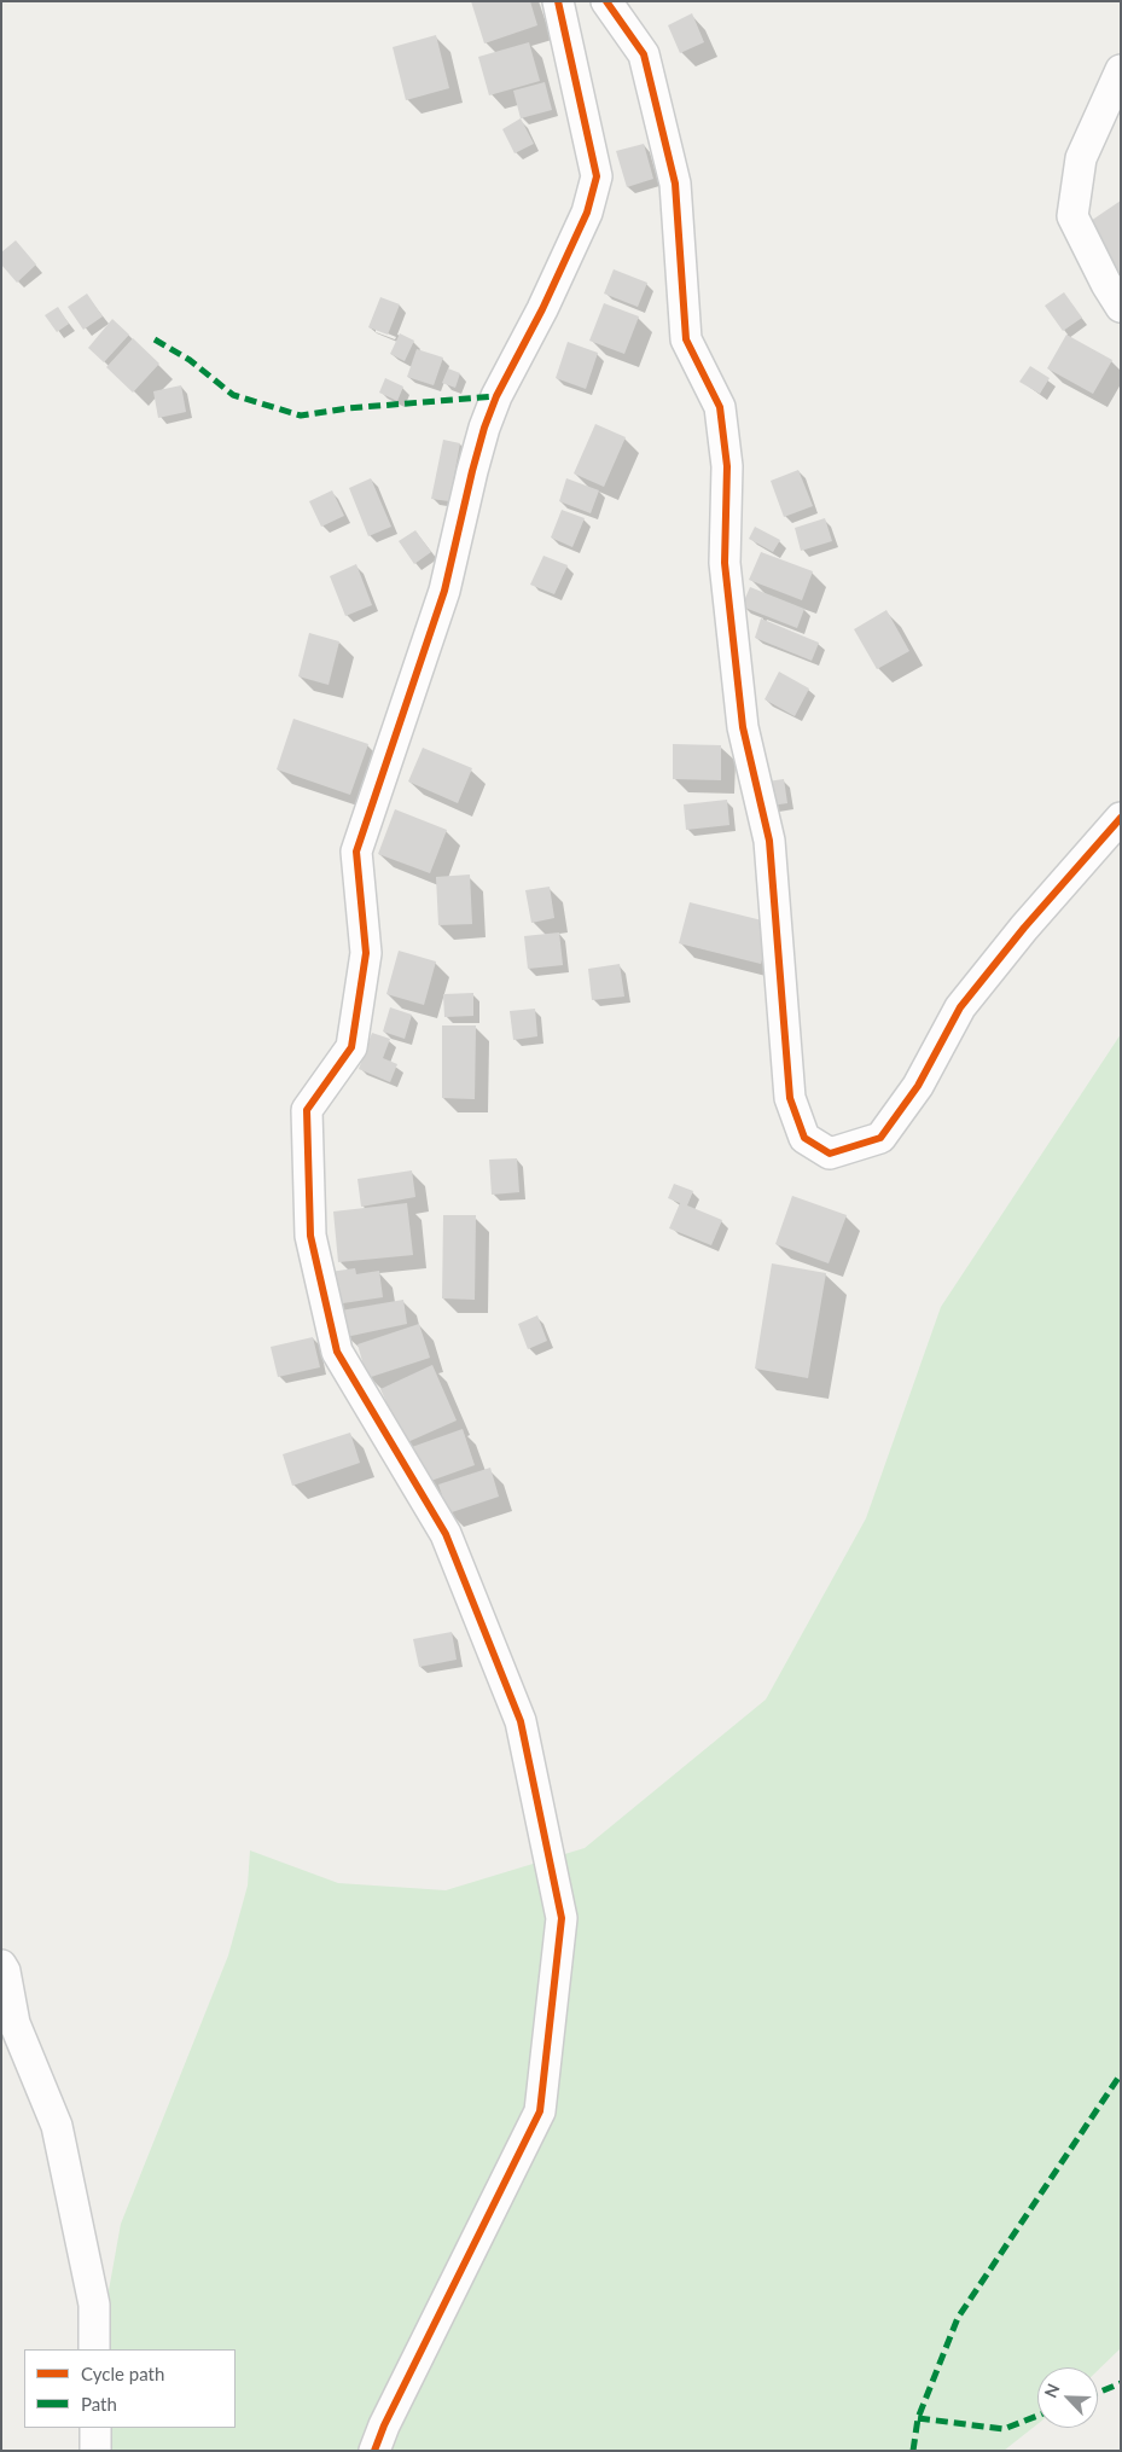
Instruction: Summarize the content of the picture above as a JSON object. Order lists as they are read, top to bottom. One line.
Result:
{"legend":["Cycle path","Path"],"north":"top left"}
